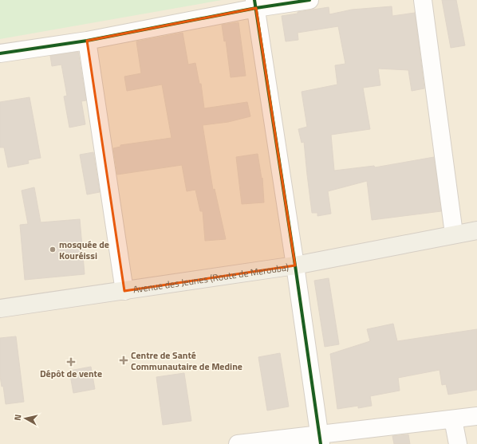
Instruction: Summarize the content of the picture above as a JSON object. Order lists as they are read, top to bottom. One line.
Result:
{"streets":{"main road":["Avenue des Jeunes (Route de Merouba)"]},"places":{"other":["mosquée de Kouréissi"],"health":["Centre de Santé Communautaire de Medine","Dépôt de vente"]},"north":"left"}
